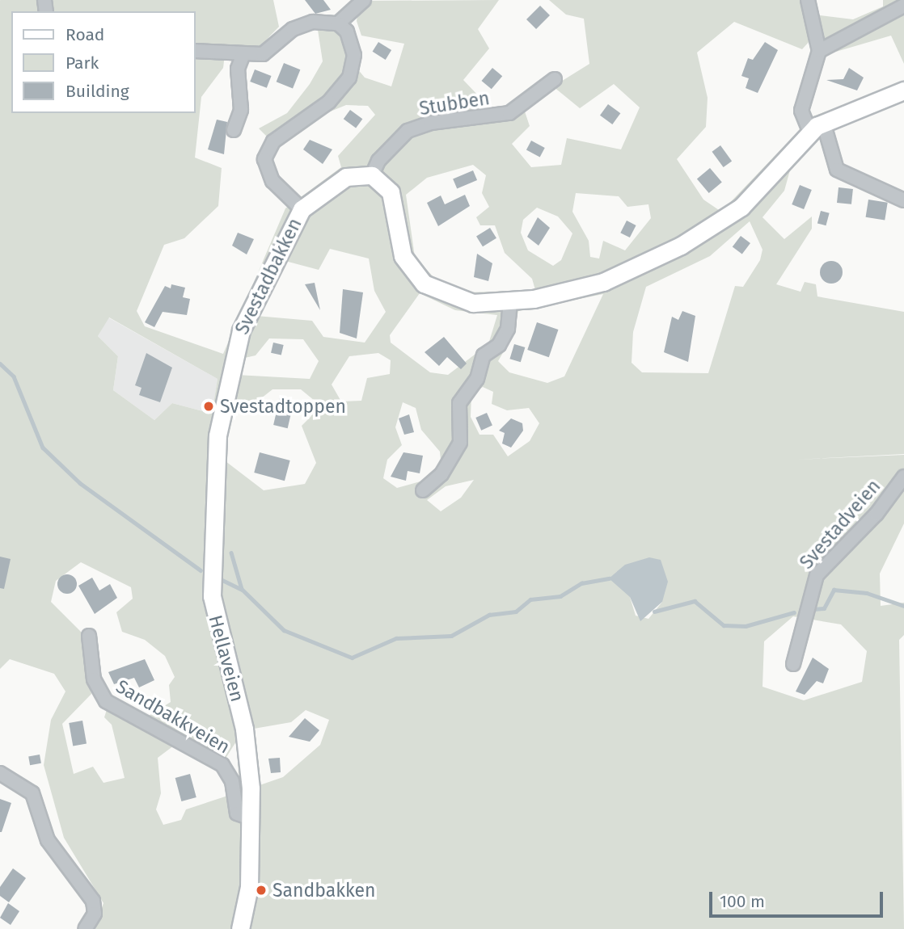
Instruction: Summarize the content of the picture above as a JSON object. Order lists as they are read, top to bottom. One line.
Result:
{"streets":{"main road":["Svestadbakken","Hellaveien"],"street":["Stubben","Svestadveien","Sandbakkveien"]},"crossings":[["Stubben","Svestadbakken"],["Svestadbakken","Hellaveien"],["Hellaveien","Sandbakkveien"]],"places":["Svestadtoppen","Sandbakken"],"legend":["Road","Park","Building"],"scale_bar":"100 m"}
